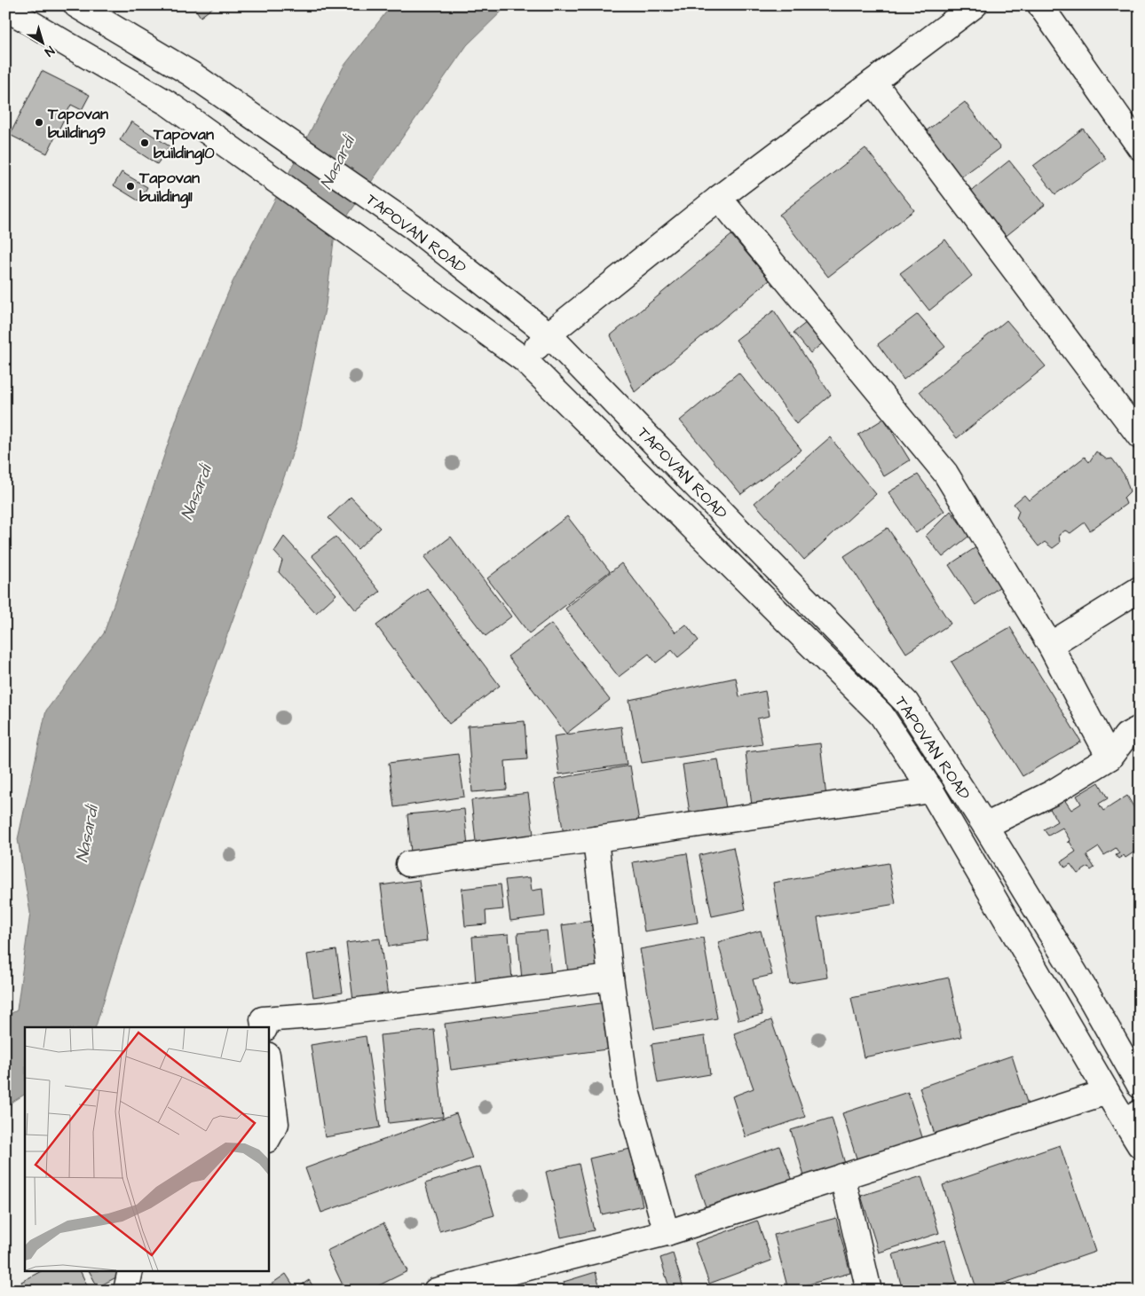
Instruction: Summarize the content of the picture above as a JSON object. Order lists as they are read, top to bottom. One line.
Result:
{"streets":{"street":["TAPOVAN ROAD"]},"water":["Nasardi"],"places":["Tapovan building9","Tapovan building10","Tapovan building11"],"north":"bottom right"}
